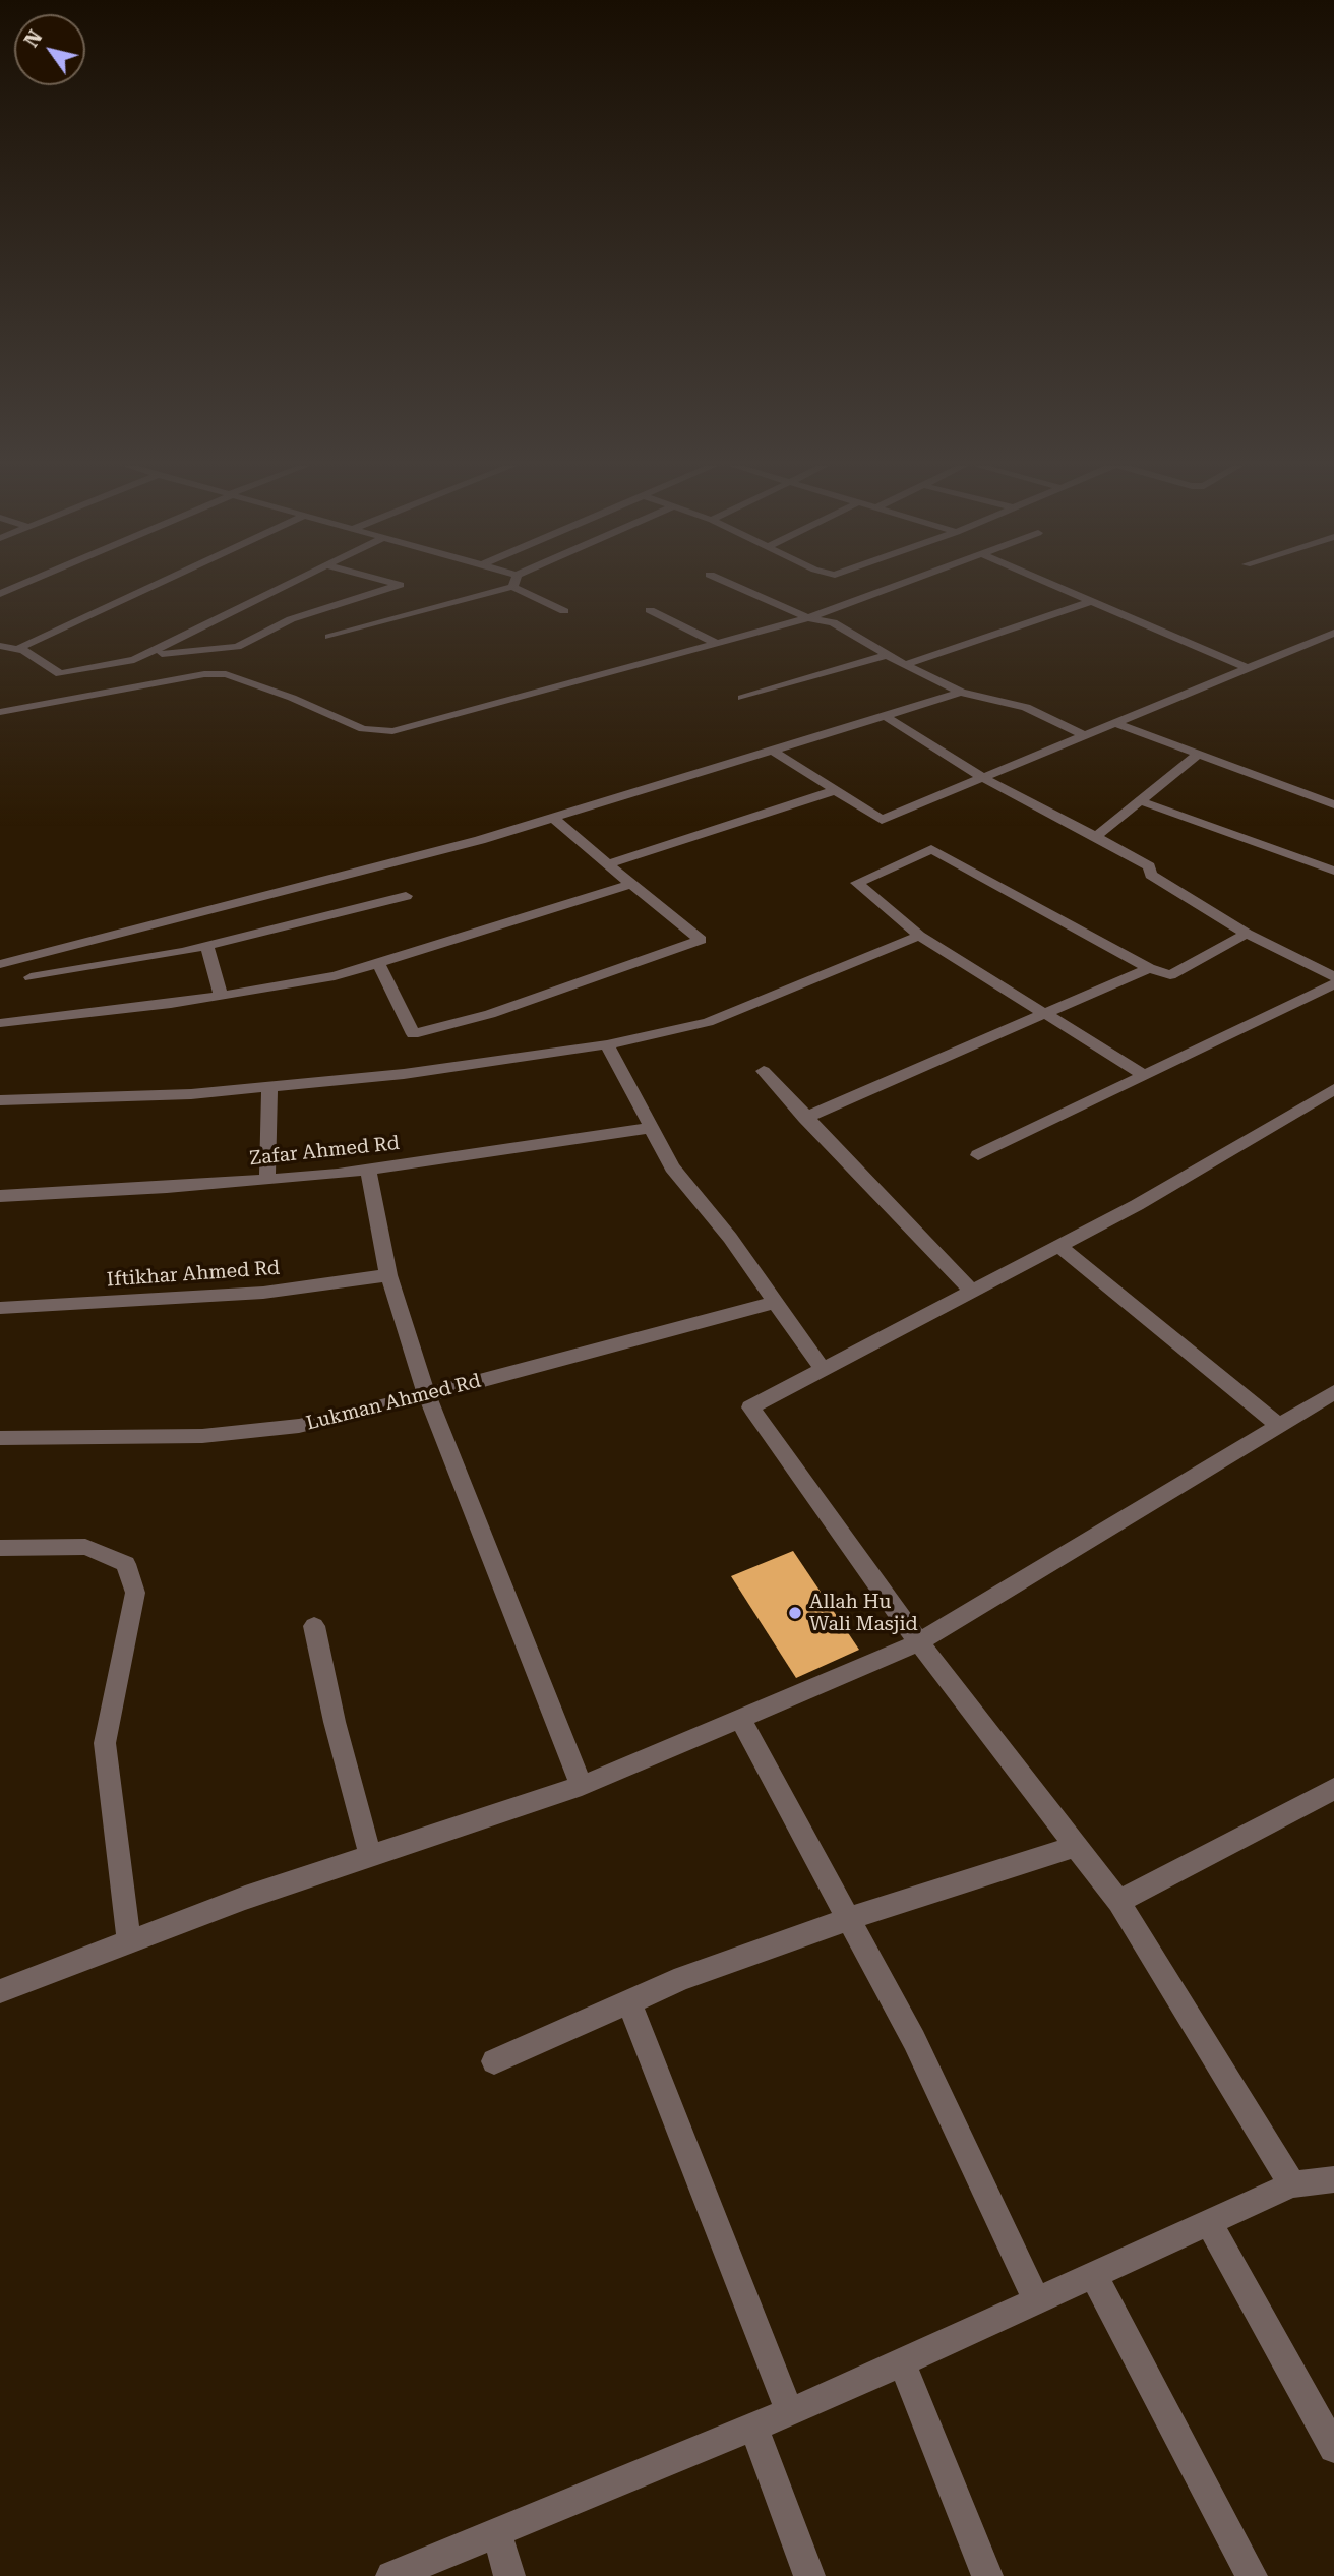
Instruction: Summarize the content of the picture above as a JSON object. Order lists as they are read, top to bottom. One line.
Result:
{"streets":{"street":["Zafar Ahmed Rd","Iftikhar Ahmed Rd","Lukman Ahmed Rd"]},"places":["Allah Hu Wali Masjid"],"north":"top left"}
